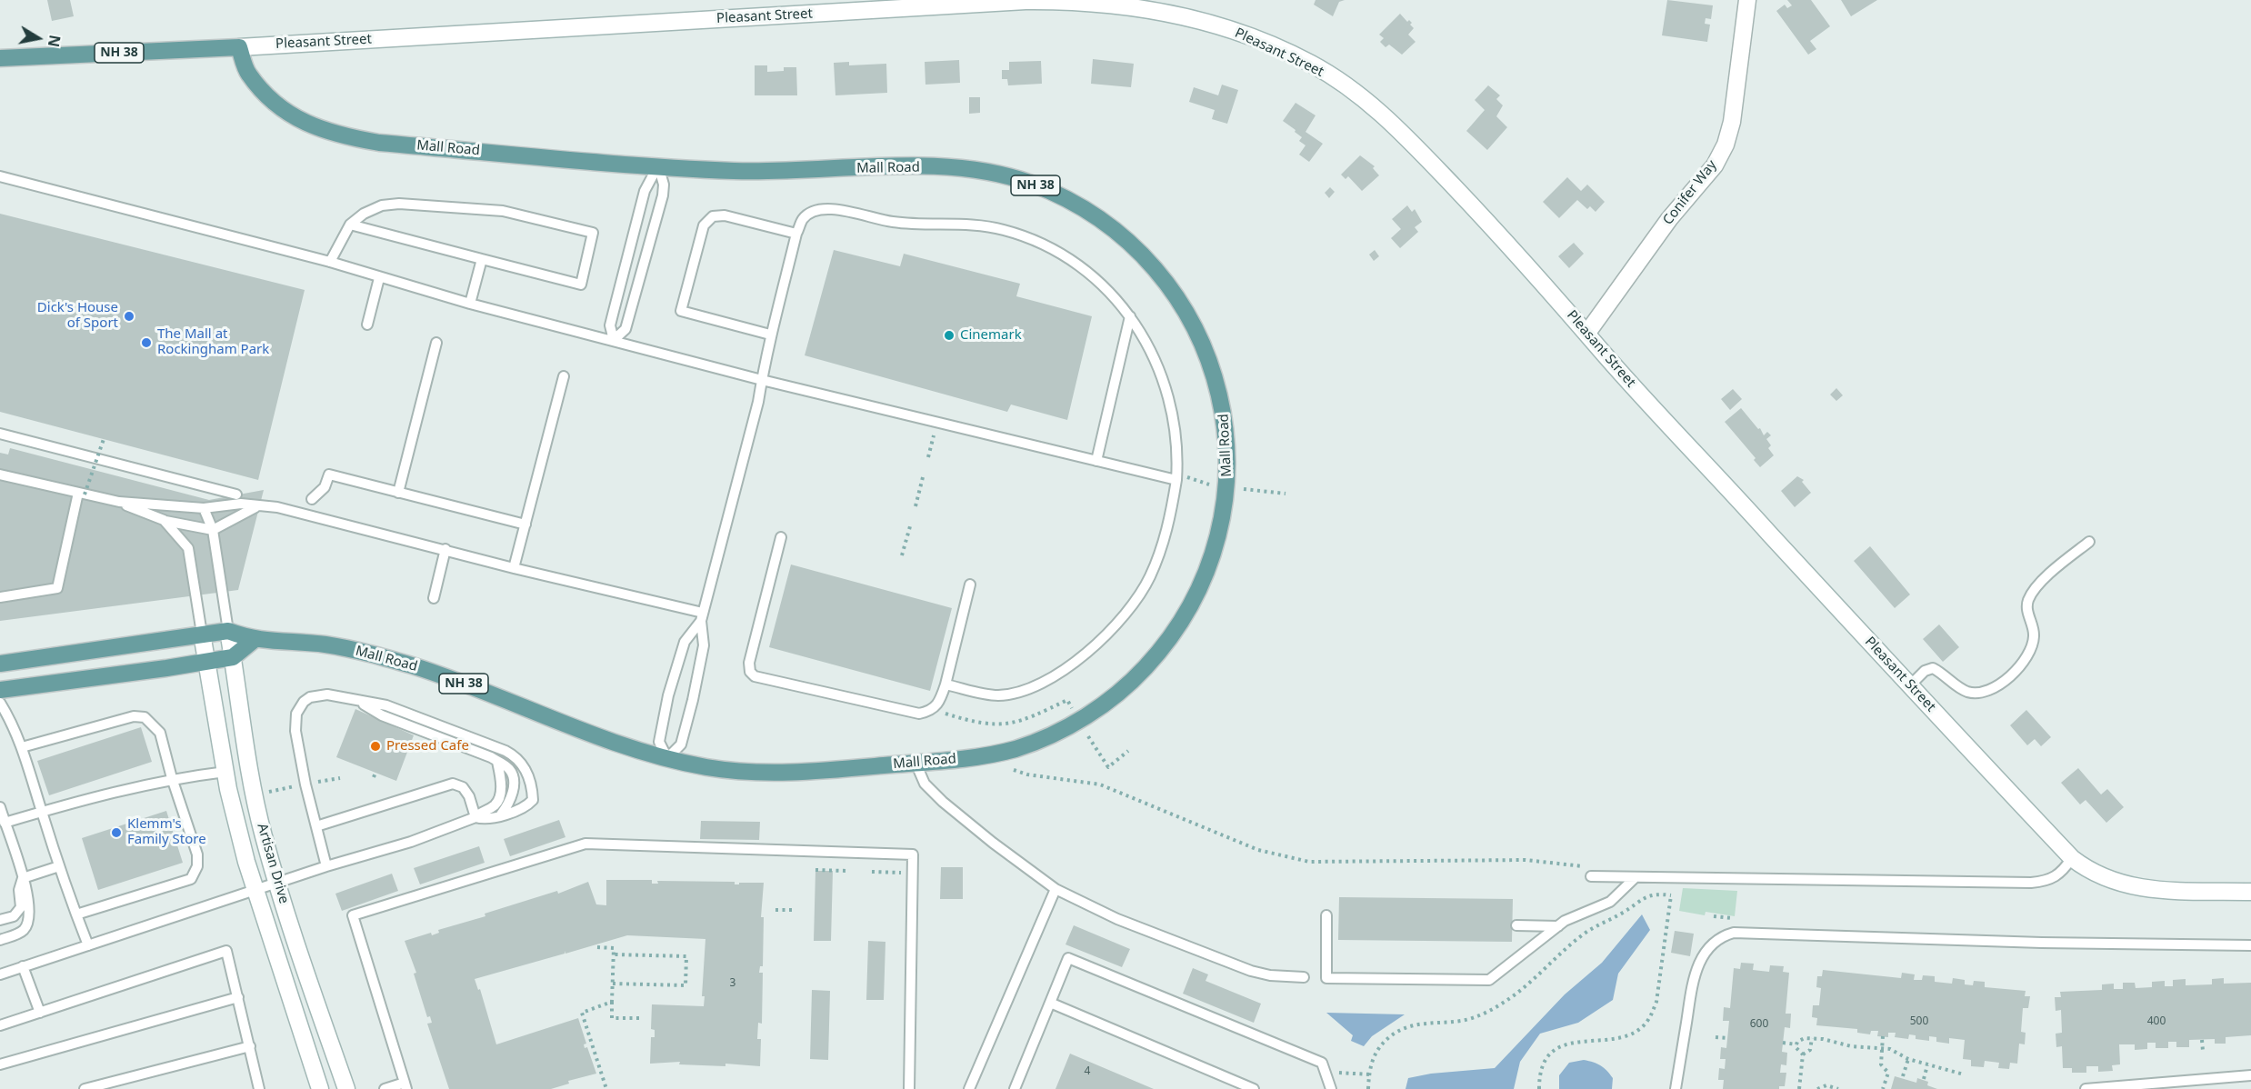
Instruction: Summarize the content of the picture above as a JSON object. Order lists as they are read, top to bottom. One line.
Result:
{"streets":{"main road":["Pleasant Street","NH 38","Mall Road","Conifer Way","Artisan Drive"]},"crossings":[["Pleasant Street","Mall Road"],["Pleasant Street","Conifer Way"],["Mall Road","Artisan Drive"]],"places":["Dick's House of Sport","Cinemark","The Mall at Rockingham Park","Pressed Cafe","Klemm's Family Store"],"house_numbers":["3","500","400","600","4"],"north":"right"}
